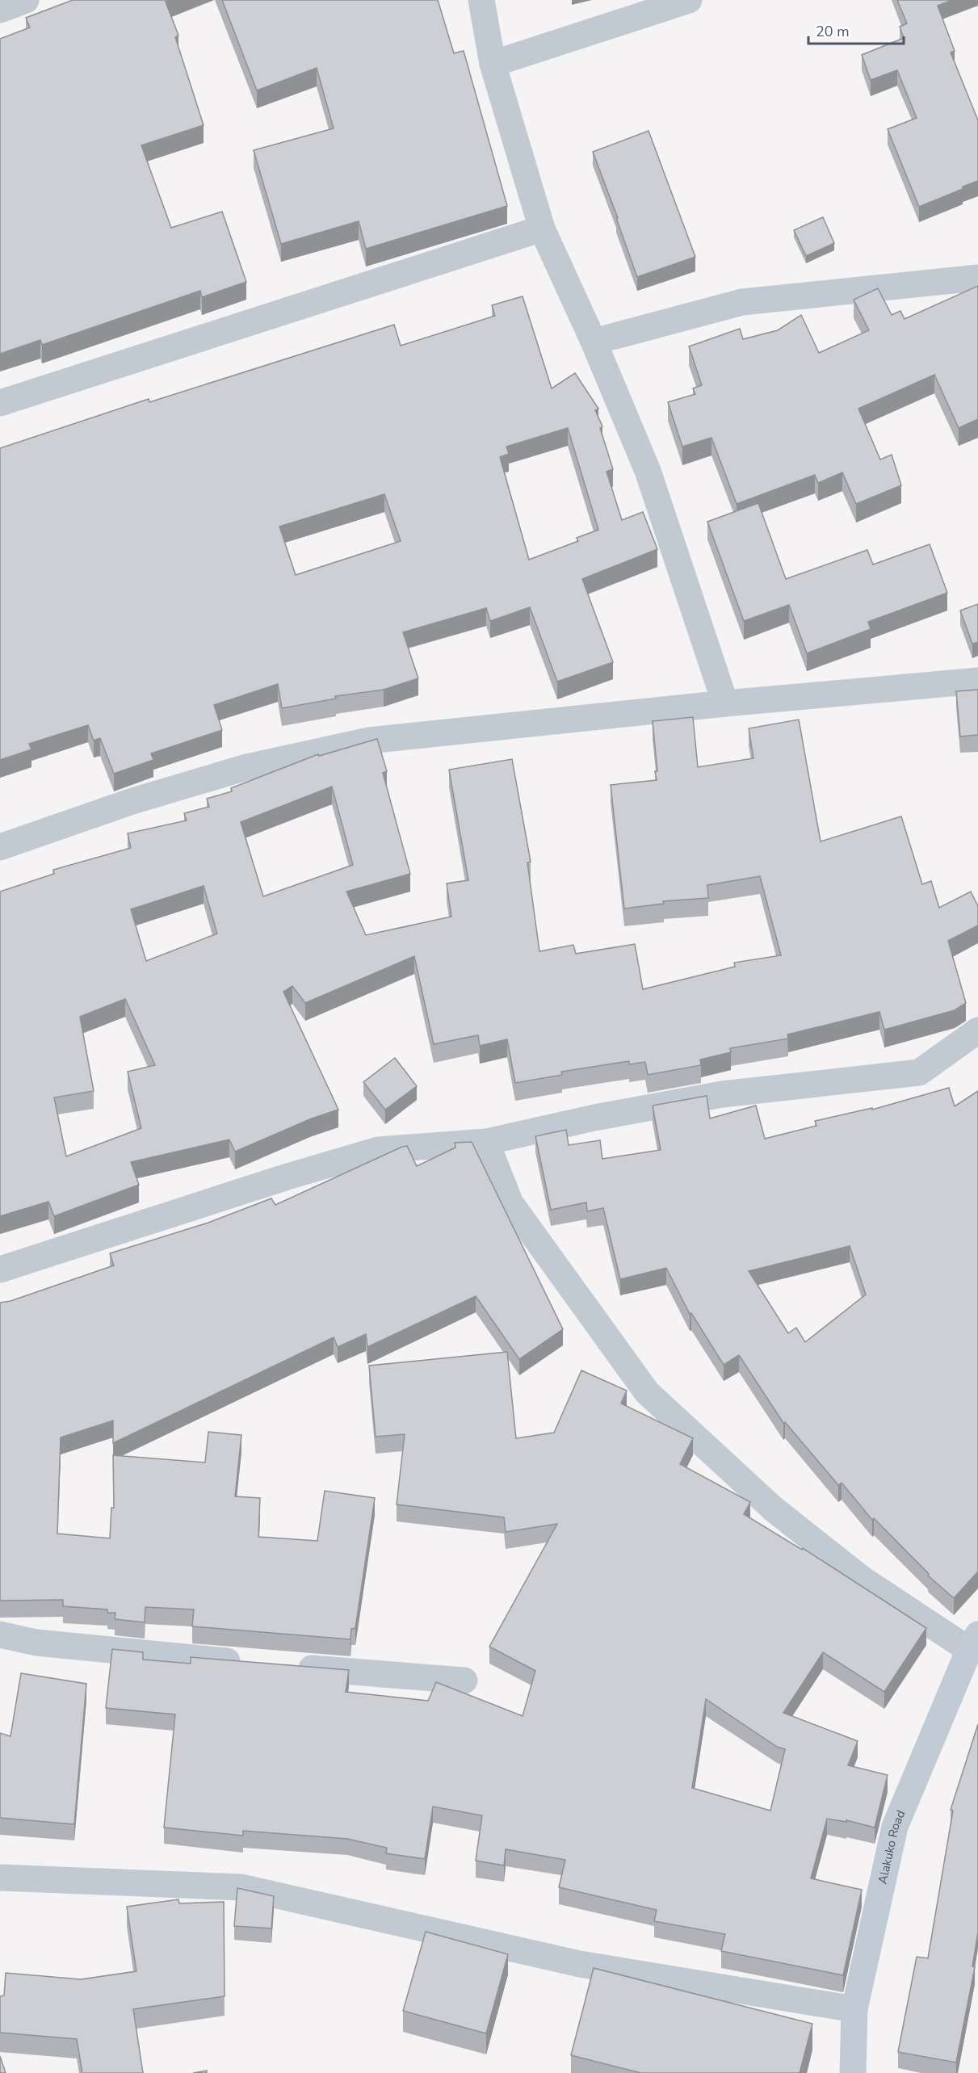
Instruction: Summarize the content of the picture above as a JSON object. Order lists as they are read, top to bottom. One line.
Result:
{"streets":{"main road":["Alakuko Road"]},"scale_bar":"20 m"}
